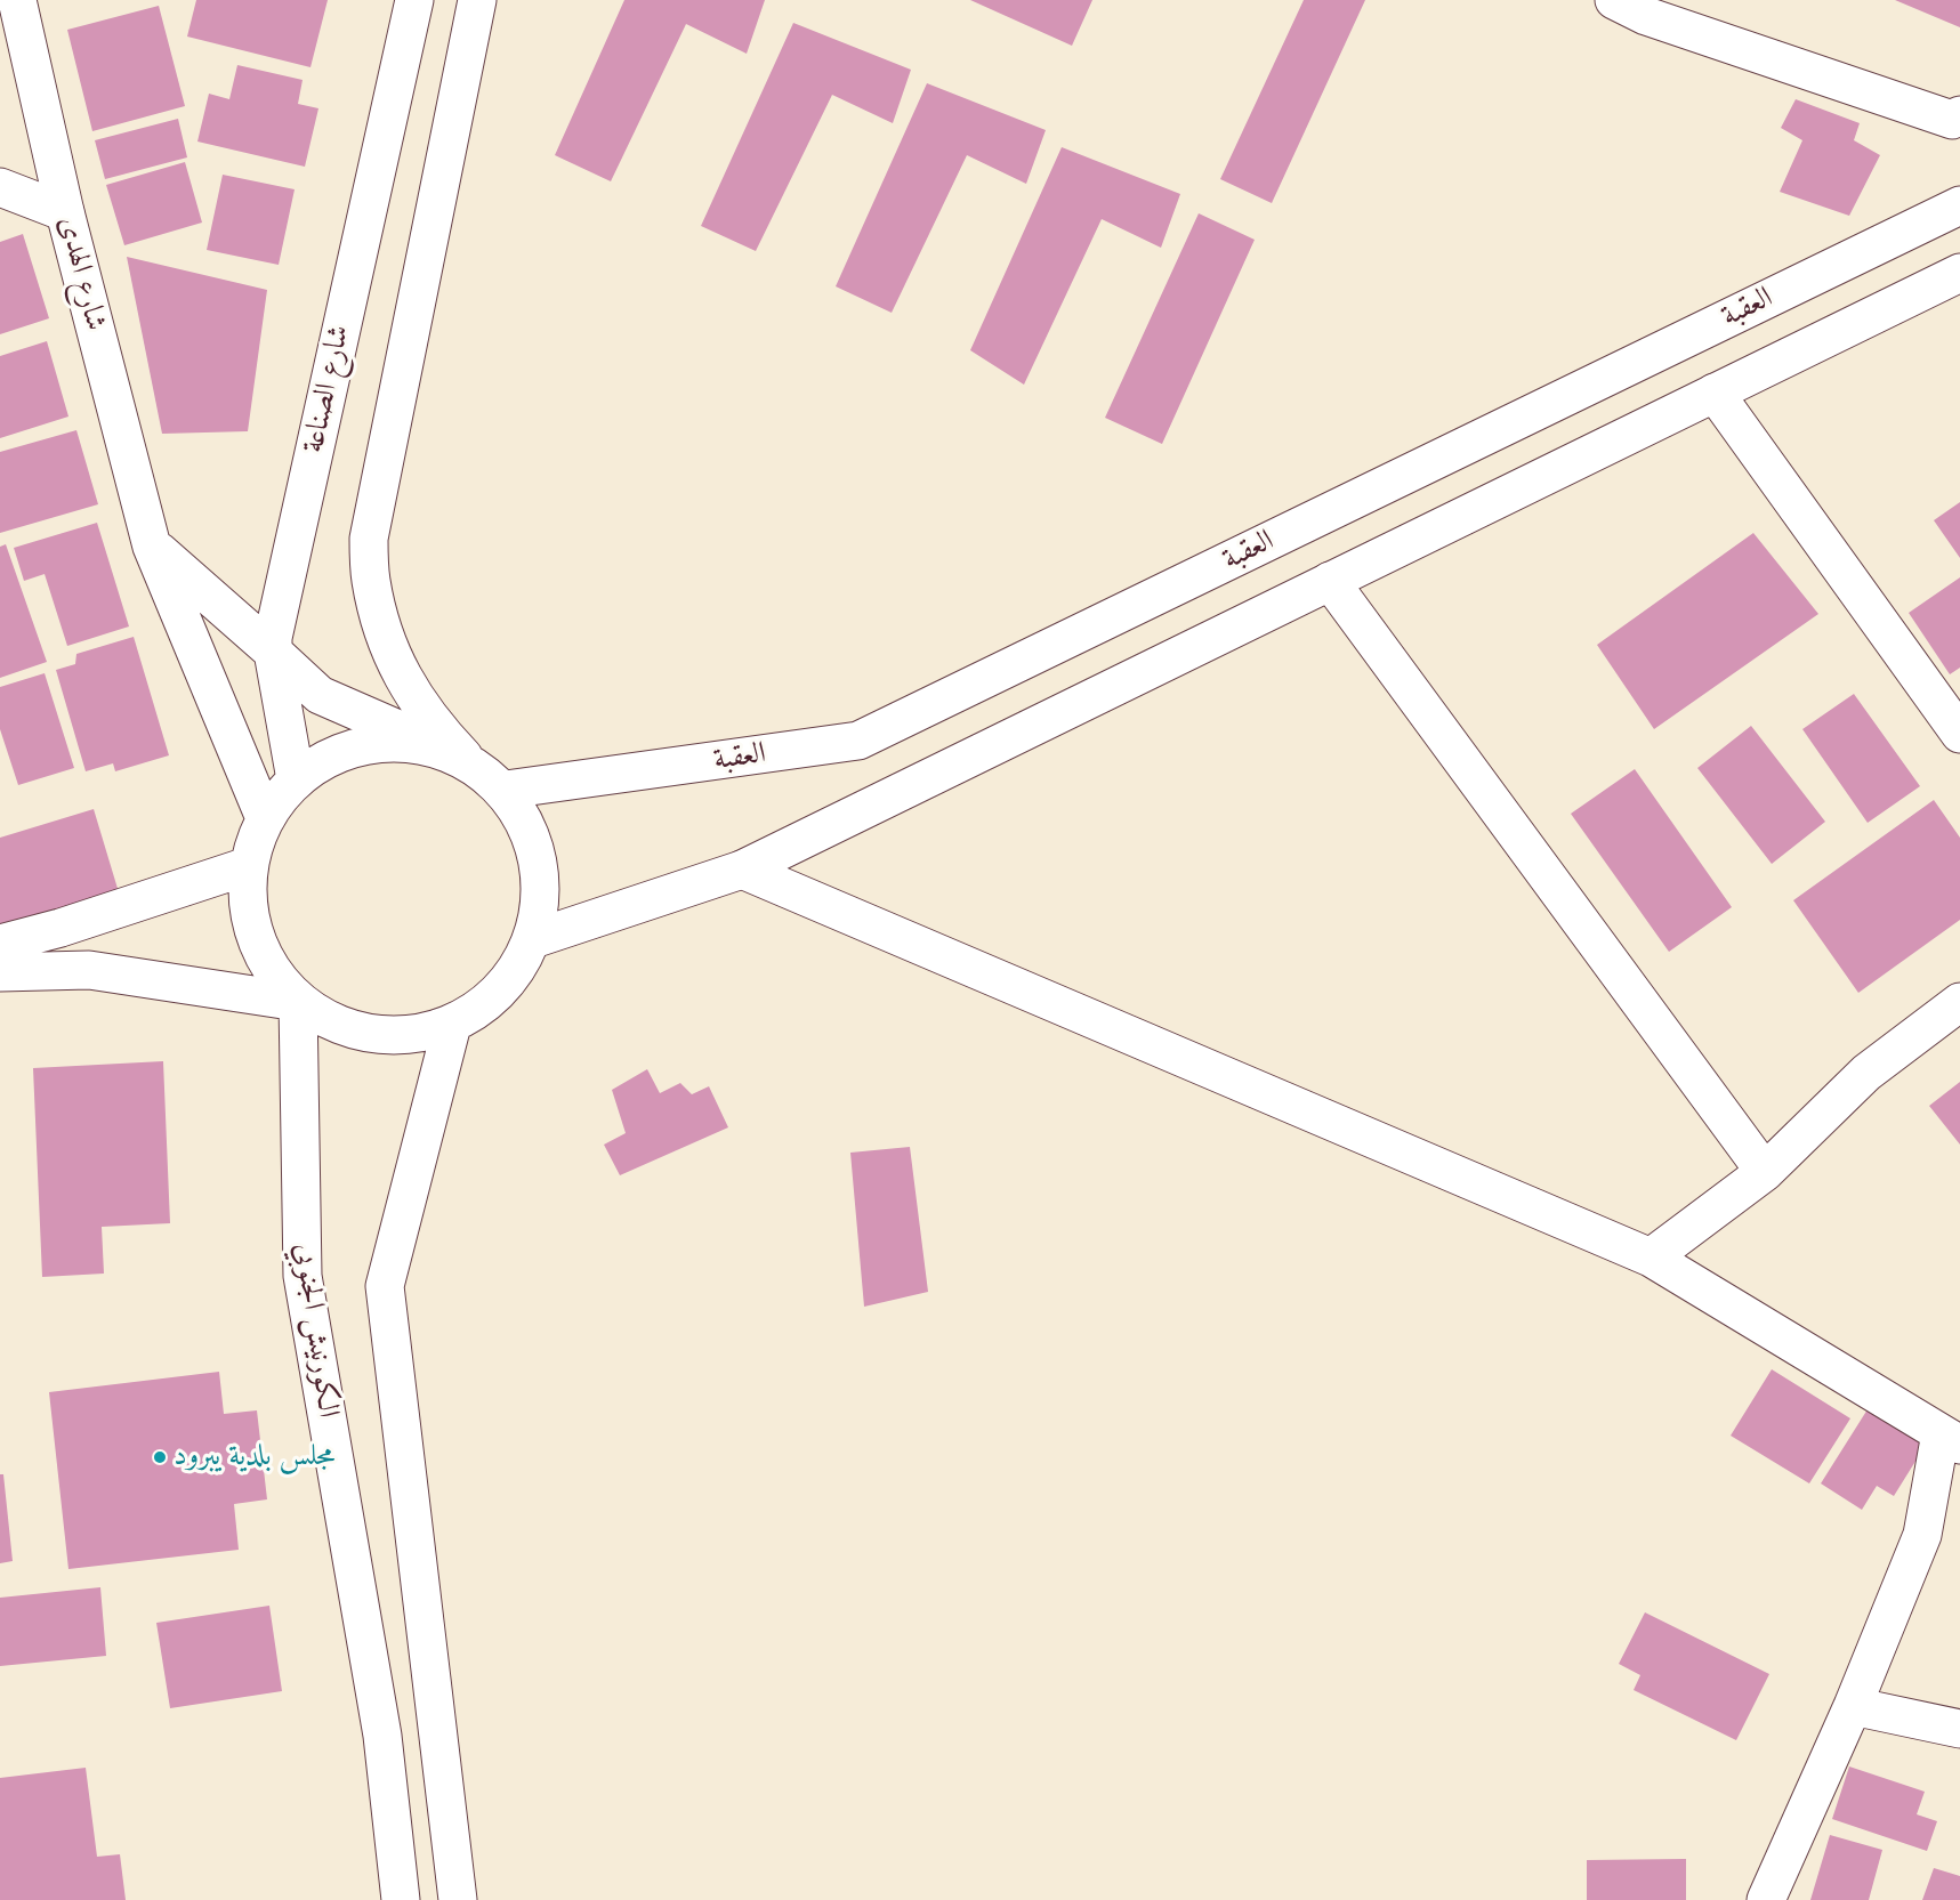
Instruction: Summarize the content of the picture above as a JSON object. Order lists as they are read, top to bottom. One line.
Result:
{"streets":{"main road":["شارع الهدى","العقبة","شارع الصناعة","الكورنيش الجنوبي"]},"places":["مجلس بلدية يبرود"]}
